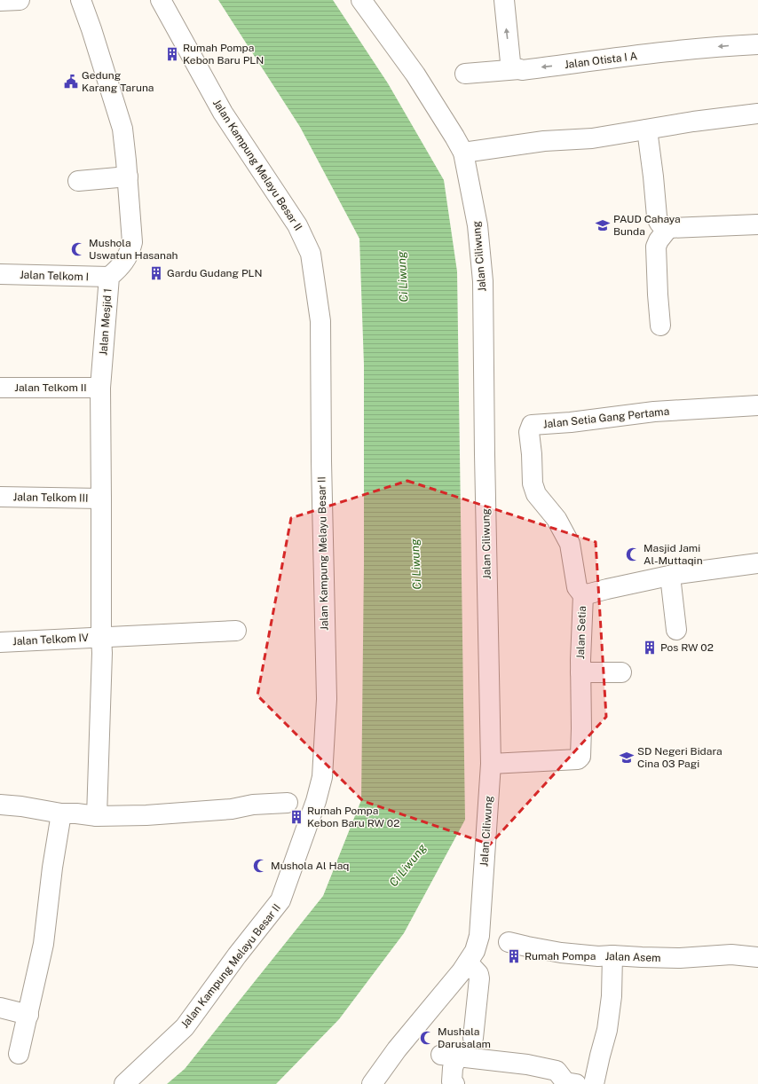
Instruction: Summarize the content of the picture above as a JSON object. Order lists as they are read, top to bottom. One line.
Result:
{"streets":{"street":["Jalan Otista I A","Jalan Kampung Melayu Besar II","Jalan Ciliwung","Jalan Telkom I","Jalan Mesjid 1","Jalan Telkom II","Jalan Setia Gang Pertama","Jalan Telkom III","Jalan Setia","Jalan Telkom IV","Jalan Asem"]},"crossings":[["Jalan Ciliwung","Jalan Setia"],["Jalan Telkom I","Jalan Mesjid 1"],["Jalan Mesjid 1","Jalan Telkom II"],["Jalan Mesjid 1","Jalan Telkom III"],["Jalan Mesjid 1","Jalan Telkom IV"],["Jalan Setia Gang Pertama","Jalan Setia"]],"water":["Ci Liwung"],"places":{"building":["Rumah Pompa Kebon Baru PLN","Gardu Gudang PLN","Pos RW 02","Rumah Pompa Kebon Baru RW 02","Rumah Pompa"],"public building":["Gedung Karang Taruna"],"school or university":["PAUD Cahaya Bunda","SD Negeri Bidara Cina 03 Pagi"],"mosque":["Mushola Uswatun Hasanah","Masjid Jami Al-Muttaqin","Mushola Al Haq","Mushala Darusalam"]}}
